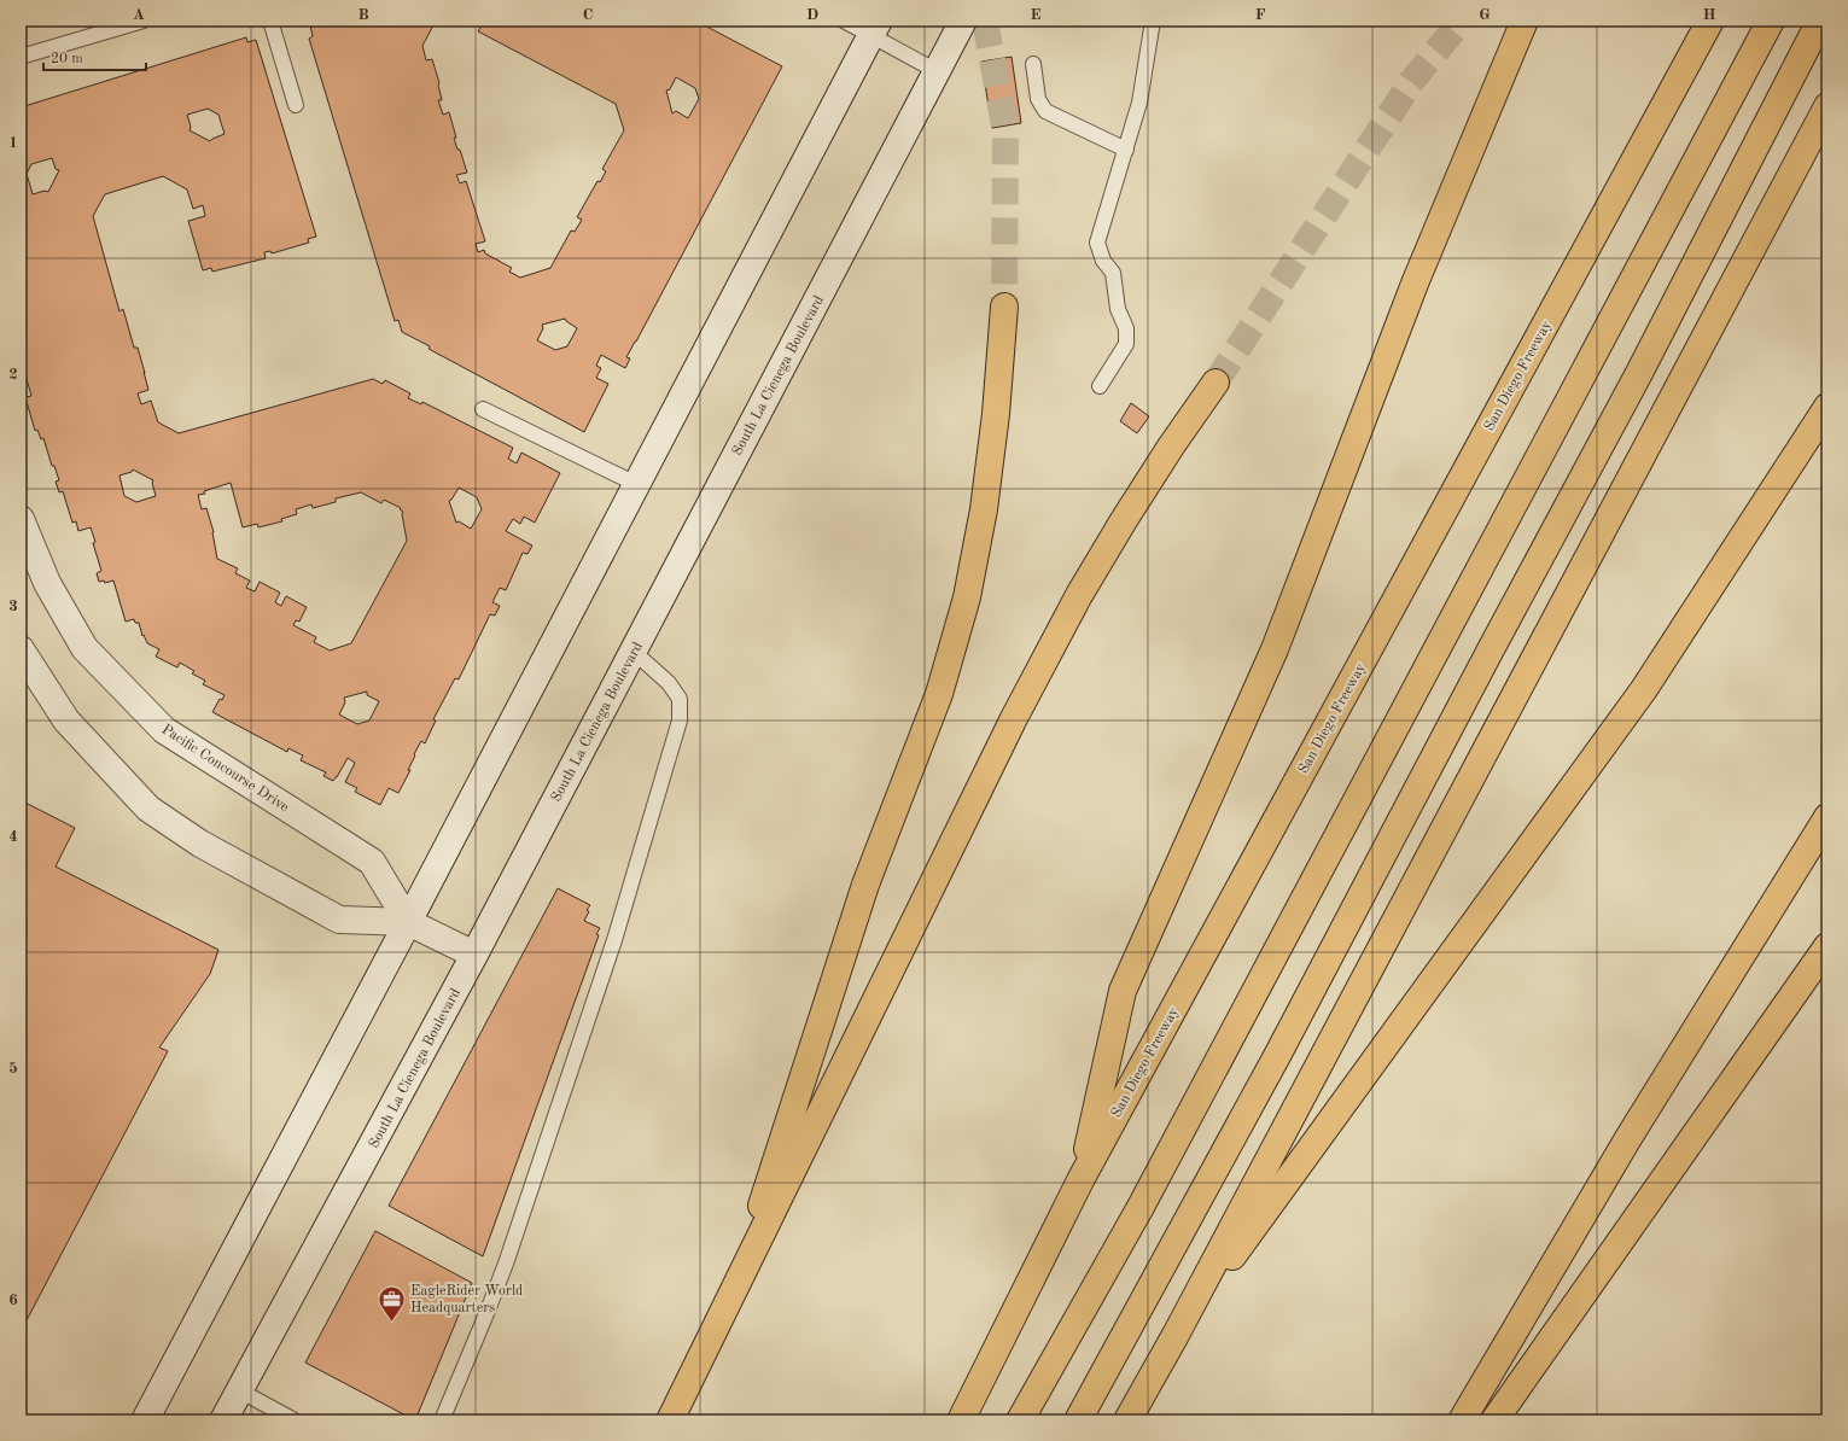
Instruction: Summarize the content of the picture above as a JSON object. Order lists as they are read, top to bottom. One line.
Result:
{"streets":{"highway":["San Diego Freeway"],"main road":["South La Cienega Boulevard","Pacific Concourse Drive"]},"places":{"office":["EagleRider World Headquarters"]},"scale_bar":"20 m","grid":{"columns":["A","B","C","D","E","F","G","H"],"rows":["1","2","3","4","5","6"]}}
